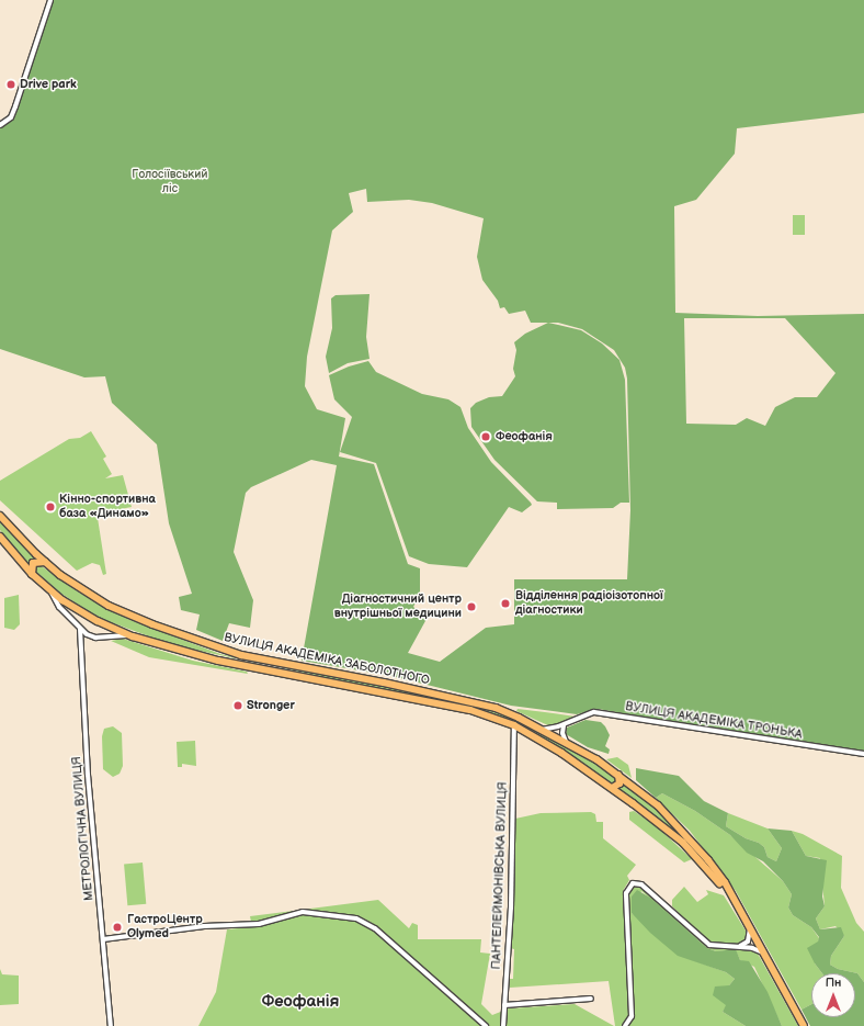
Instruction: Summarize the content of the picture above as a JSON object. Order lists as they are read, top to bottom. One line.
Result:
{"streets":{"highway":["ВУЛИЦЯ АКАДЕМІКА ЗАБОЛОТНОГО"],"street":["ВУЛИЦЯ АКАДЕМІКА ТРОНЬКА","МЕТРОЛОГІЧНА ВУЛИЦЯ","ПАНТЕЛЕЙМОНІВСЬКА ВУЛИЦЯ"]},"crossings":[["ВУЛИЦЯ АКАДЕМІКА ЗАБОЛОТНОГО","ВУЛИЦЯ АКАДЕМІКА ТРОНЬКА"],["ВУЛИЦЯ АКАДЕМІКА ЗАБОЛОТНОГО","ПАНТЕЛЕЙМОНІВСЬКА ВУЛИЦЯ"]],"districts":["Феофанія"],"parks":["Голосіївський ліс"],"places":["Drive park","Феофанія","Кінно-спортивна база «Динамо»","Відділення радіоізотопної діагностики","Діагностичний центр внутрішньої медицини","Stronger","ГастроЦентр Olymed"],"north":"top"}
